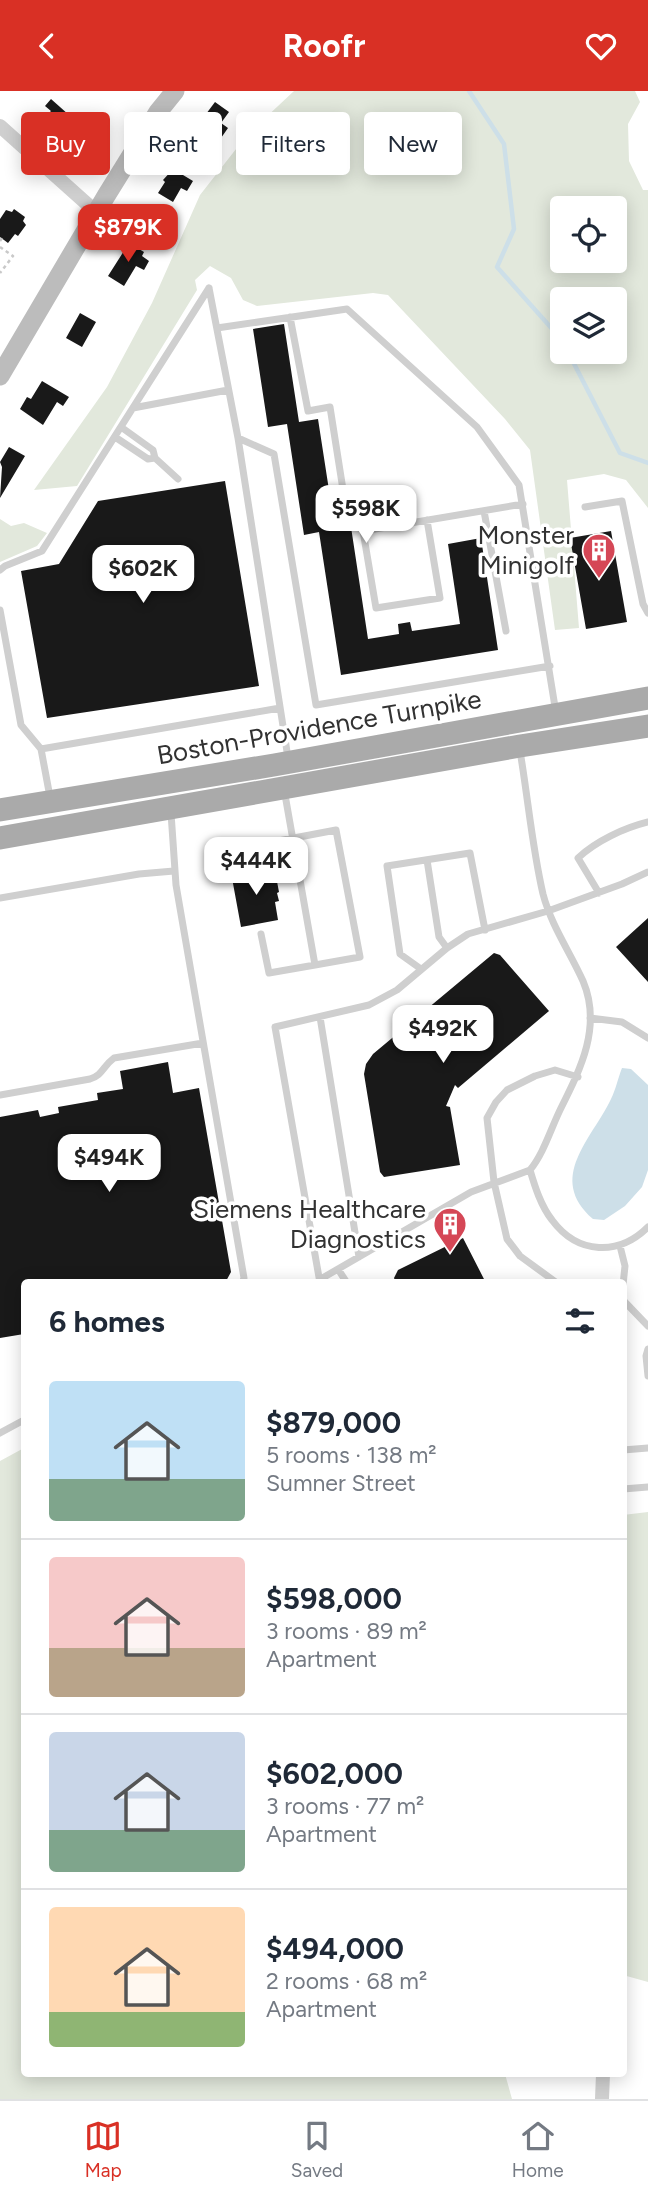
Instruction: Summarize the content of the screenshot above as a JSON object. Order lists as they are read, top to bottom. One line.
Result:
{"streets":{"main road":["Boston-Providence Turnpike"]},"places":{"building":["Monster Minigolf","Siemens Healthcare Diagnostics"]},"page":{"header":"Roofr","chip":["Buy","Rent","Filters","New"],"price":["$879K","$598K","$602K","$444K","$492K","$494K"],"heading":"6 homes","list":[{"name":"$879,000","note":"5 rooms · 138 m² · Sumner Street"},{"name":"$598,000","note":"3 rooms · 89 m² · Apartment"},{"name":"$602,000","note":"3 rooms · 77 m² · Apartment"},{"name":"$494,000","note":"2 rooms · 68 m² · Apartment"}],"tabs":["Map","Saved","Home"]}}
